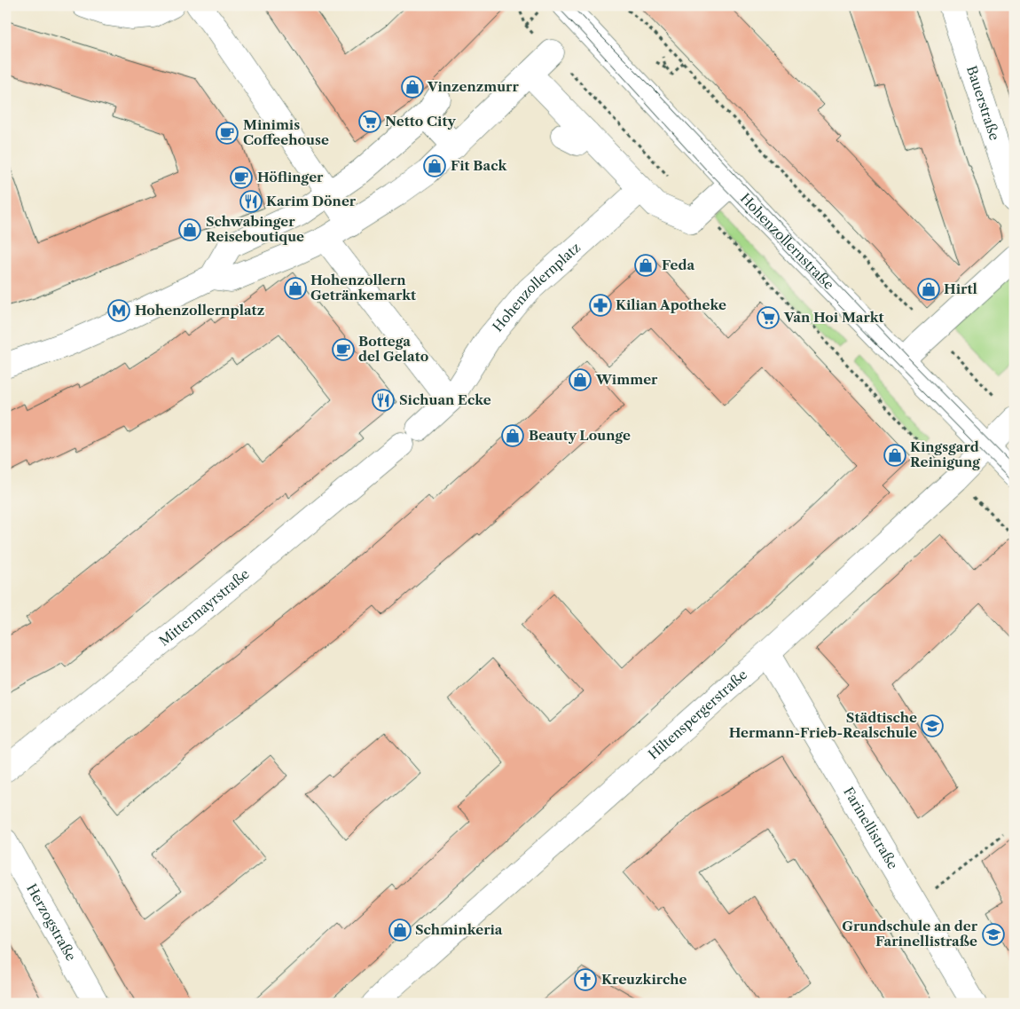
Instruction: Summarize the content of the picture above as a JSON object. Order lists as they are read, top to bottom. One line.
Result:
{"streets":{"street":["Bauerstraße","Hohenzollernstraße","Hohenzollernplatz","Mittermayrstraße","Hiltenspergerstraße","Farinellistraße","Herzogstraße"]},"crossings":[["Hohenzollernstraße","Hiltenspergerstraße"],["Hohenzollernplatz","Mittermayrstraße"],["Hiltenspergerstraße","Farinellistraße"]],"places":{"shop":["Vinzenzmurr","Fit Back","Schwabinger Reiseboutique","Feda","Hohenzollern Getränkemarkt","Hirtl","Wimmer","Beauty Lounge","Kingsgard Reinigung","Schminkeria"],"supermarket":["Netto City","Van Hoi Markt"],"cafe":["Minimis Coffeehouse","Höflinger","Bottega del Gelato"],"restaurant":["Karim Döner","Sichuan Ecke"],"pharmacy":["Kilian Apotheke"],"metro station":["Hohenzollernplatz"],"school or university":["Städtische Hermann-Frieb-Realschule","Grundschule an der Farinellistraße"],"church":["Kreuzkirche"]}}
